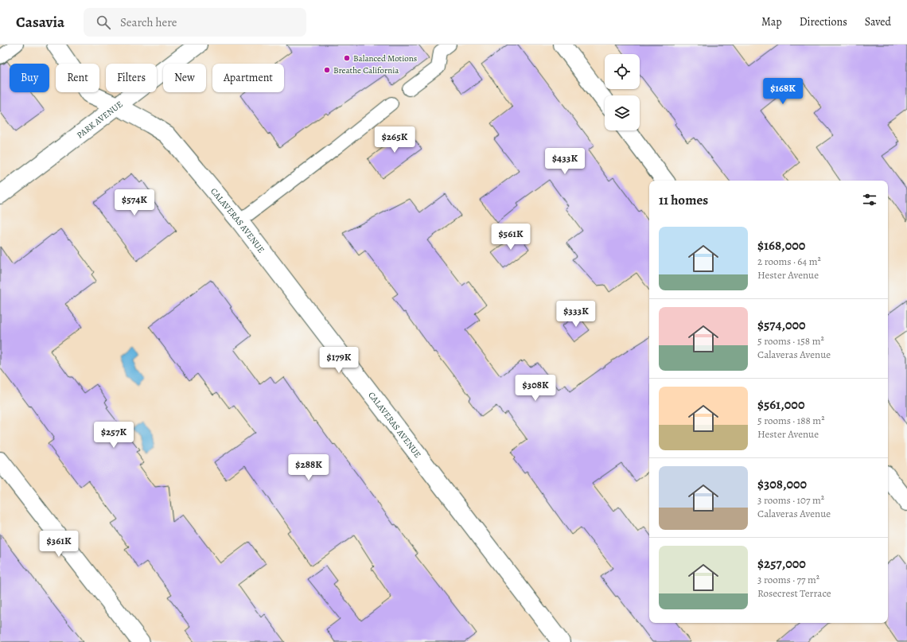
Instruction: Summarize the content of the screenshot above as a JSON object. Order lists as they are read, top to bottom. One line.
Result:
{"streets":{"street":["PARK AVENUE","CALAVERAS AVENUE"]},"crossings":[["PARK AVENUE","CALAVERAS AVENUE"]],"places":["Balanced Motions","Breathe California"],"page":{"header":"Casavia","search":"Search here","nav":["Map","Directions","Saved"],"chip":["Buy","Rent","Filters","New","Apartment"],"price":["$168K","$265K","$433K","$574K","$561K","$333K","$179K","$308K","$257K","$288K","$361K"],"heading":"11 homes","list":[{"name":"$168,000","note":"2 rooms · 64 m² · Hester Avenue"},{"name":"$574,000","note":"5 rooms · 158 m² · Calaveras Avenue"},{"name":"$561,000","note":"5 rooms · 188 m² · Hester Avenue"},{"name":"$308,000","note":"3 rooms · 107 m² · Calaveras Avenue"},{"name":"$257,000","note":"3 rooms · 77 m² · Rosecrest Terrace"}]}}
